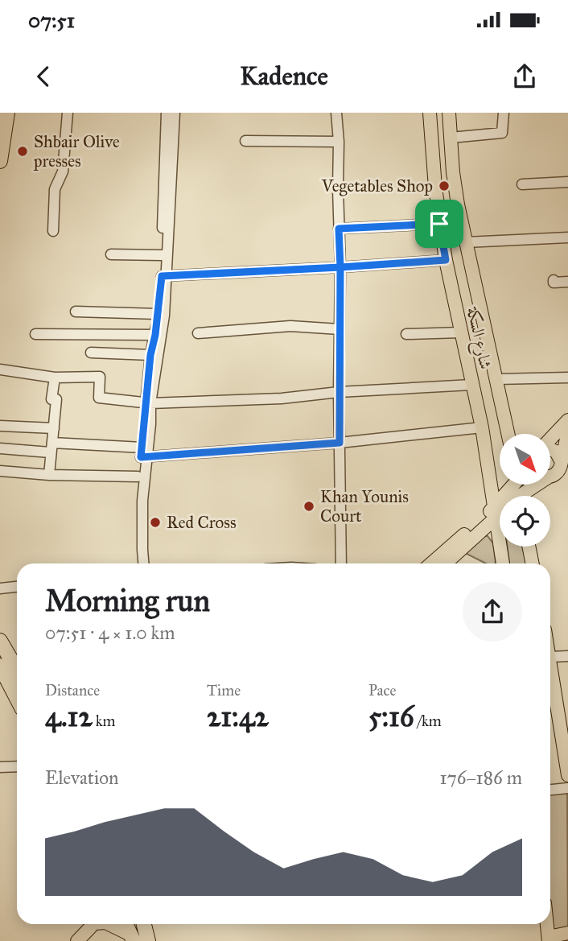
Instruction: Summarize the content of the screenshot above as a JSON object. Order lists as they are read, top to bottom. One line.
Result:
{"streets":{"main road":["شارع السكة"]},"places":["Shbair Olive presses","Vegetables Shop","Khan Younis Court","Red Cross"],"north":"bottom right","page":{"status":"07:51","header":"Kadence","heading":["Morning run","07:51 · 4 × 1.0 km"],"stats":[["Distance","4.12 km"],["Time","21:42"],["Pace","5:16 /km"]],"chart":["Elevation","176–186 m"]}}
